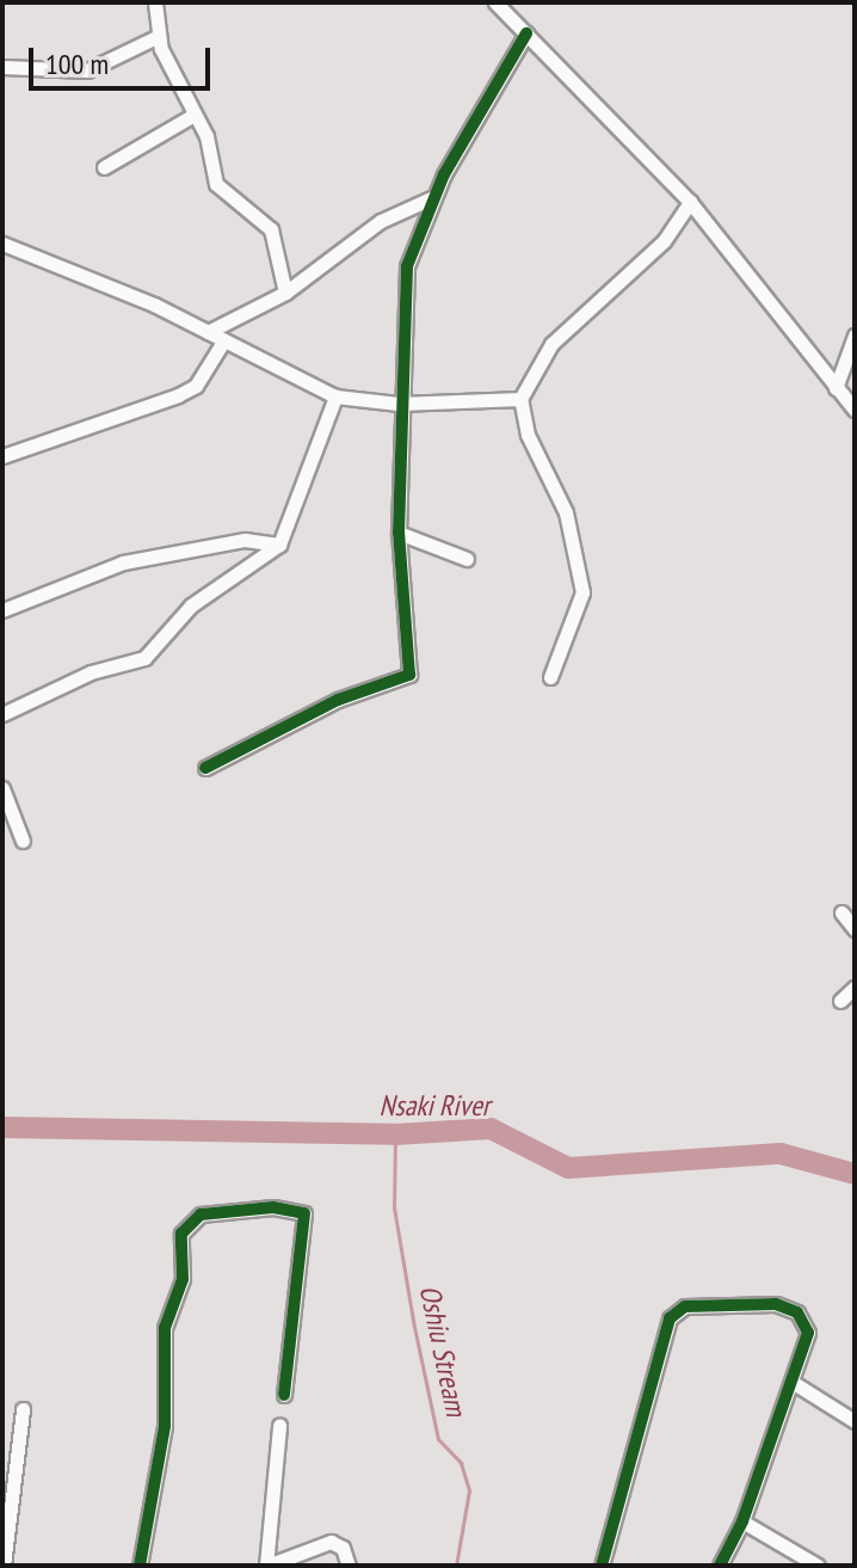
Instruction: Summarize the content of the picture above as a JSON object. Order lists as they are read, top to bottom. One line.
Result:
{"water":["Nsaki River","Oshiu Stream"],"scale_bar":"100 m"}
